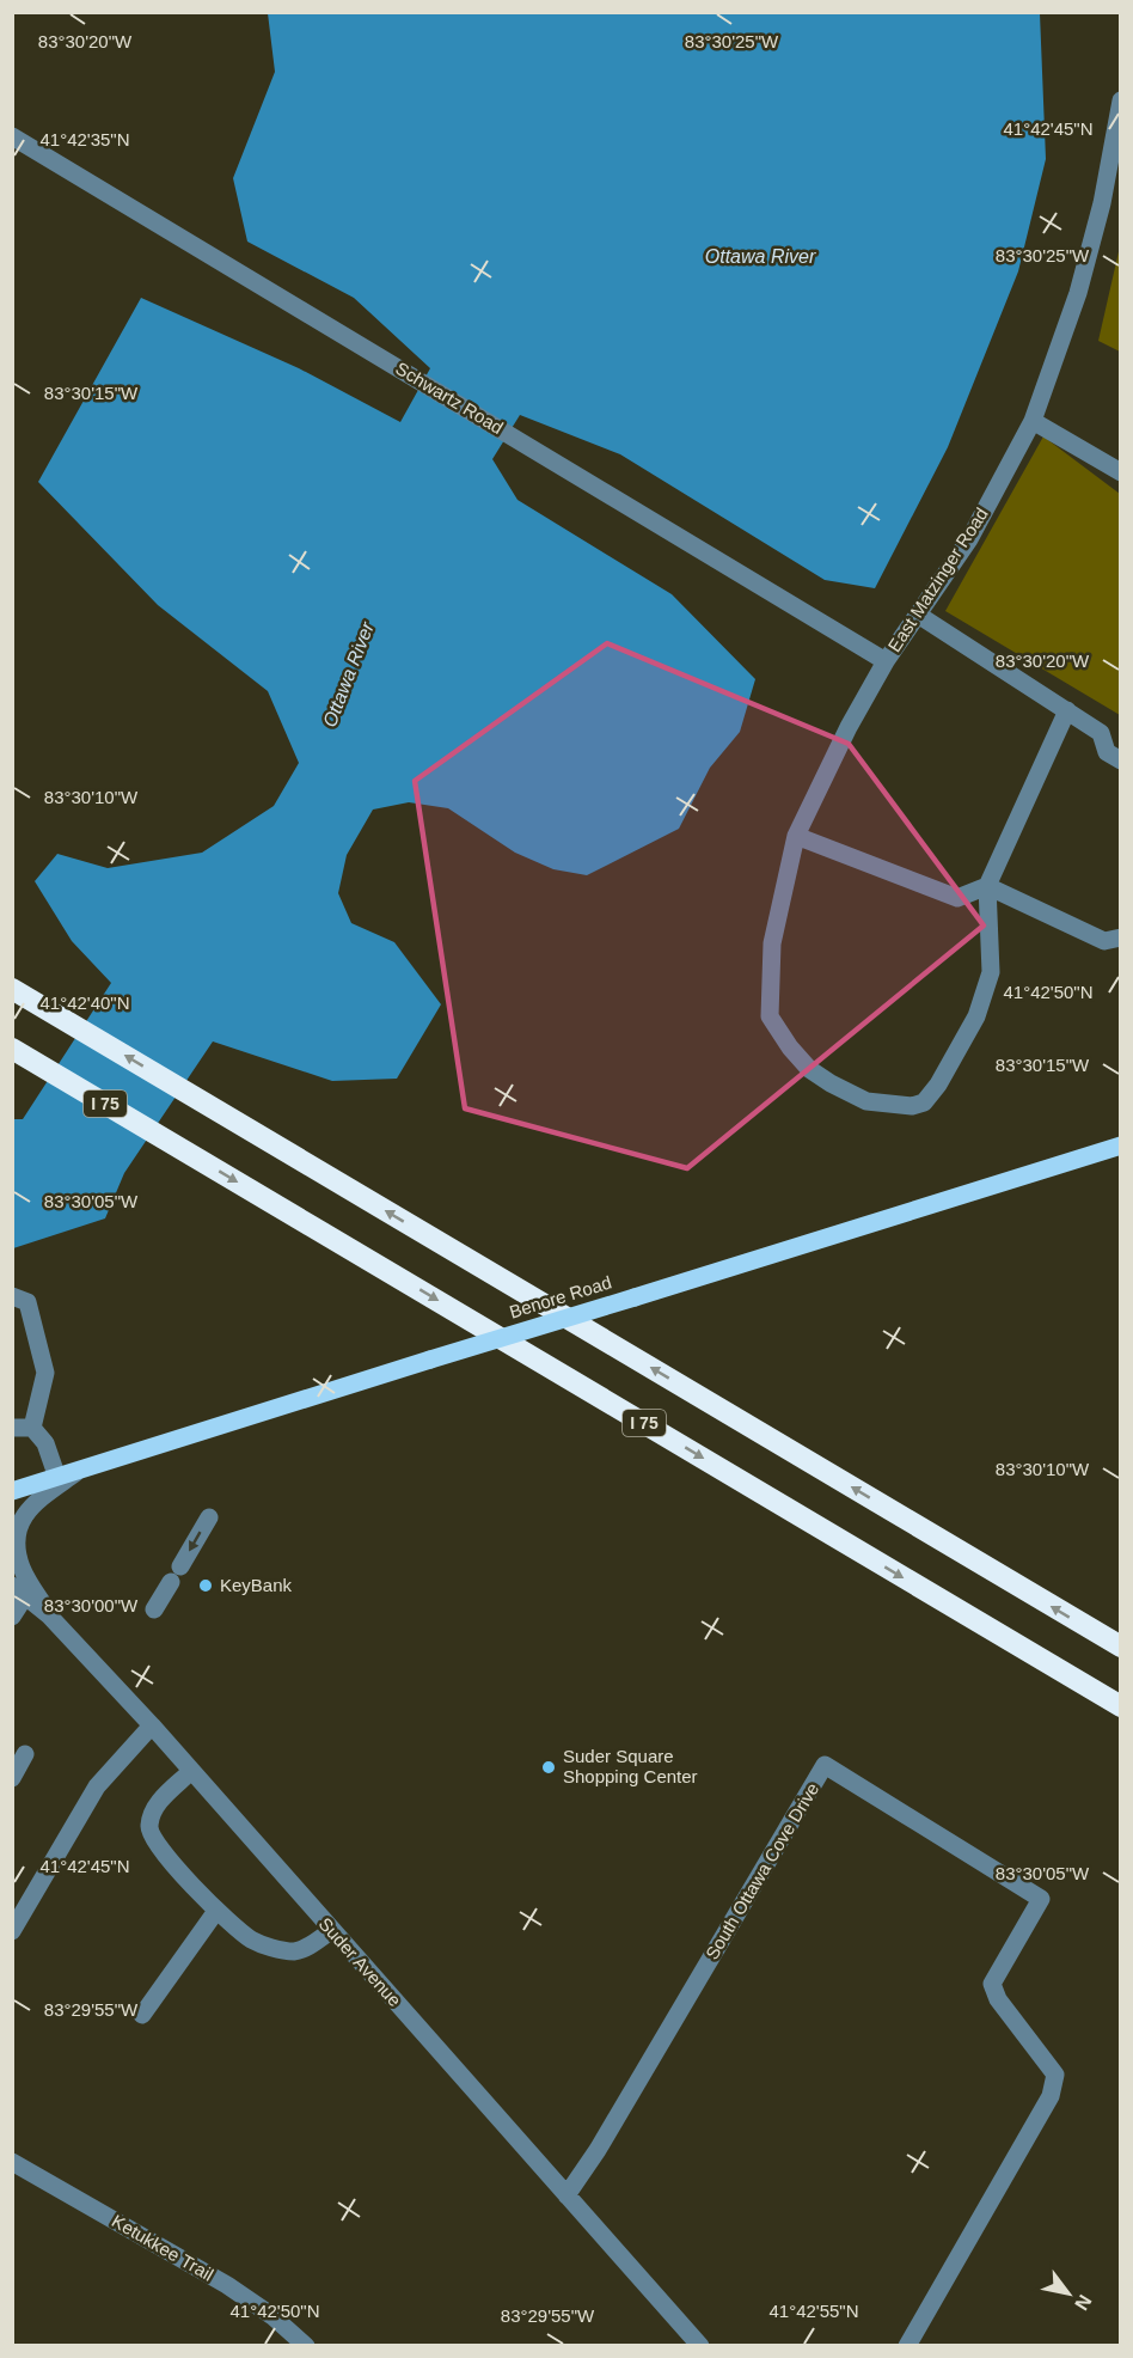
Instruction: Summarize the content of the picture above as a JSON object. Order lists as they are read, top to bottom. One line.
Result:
{"streets":{"highway":["I 75"],"main road":["Benore Road"],"street":["Schwartz Road","East Matzinger Road","South Ottawa Cove Drive","Suder Avenue","Ketukkee Trail"]},"crossings":[["Schwartz Road","East Matzinger Road"],["South Ottawa Cove Drive","Suder Avenue"]],"water":["Ottawa River"],"places":["KeyBank","Suder Square Shopping Center"],"north":"bottom right","coordinates":["83°30'20\"W","83°30'25\"W","41°42'45\"N","41°42'35\"N","83°30'15\"W","83°30'10\"W","41°42'50\"N","41°42'40\"N","83°30'05\"W","83°30'00\"W","83°29'55\"W","41°42'55\"N"]}
